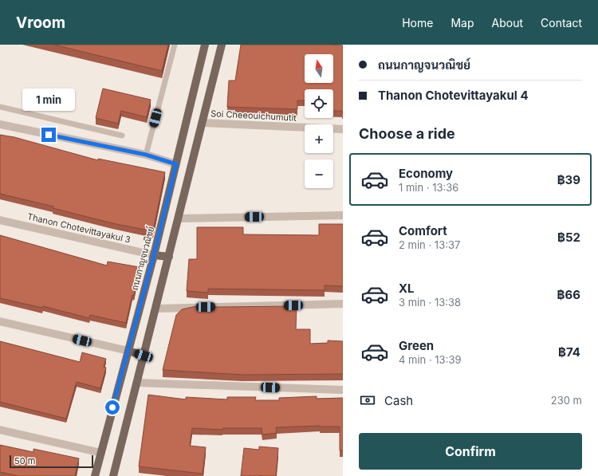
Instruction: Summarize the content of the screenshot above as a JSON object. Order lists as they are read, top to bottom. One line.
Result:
{"streets":{"main road":["ถนนกาญจนวณิชย์"],"street":["Soi Cheeouichumutit","Thanon Chotevittayakul 3"]},"crossings":[["Thanon Chotevittayakul 3","ถนนกาญจนวณิชย์"]],"scale_bar":"50 m","north":"top","page":{"header":"Vroom","nav":["Home","Map","About","Contact"],"banner":["ถนนกาญจนวณิชย์","Thanon Chotevittayakul 4"],"map_buttons":["+","−"],"bubble":"1 min","heading":"Choose a ride","list":[{"name":"Economy","note":"1 min · 13:36","value":"฿39"},{"name":"Comfort","note":"2 min · 13:37","value":"฿52"},{"name":"XL","note":"3 min · 13:38","value":"฿66"},{"name":"Green","note":"4 min · 13:39","value":"฿74"}],"pay":["Cash","230 m"],"buttons":"Confirm","scale":"50 m"}}
